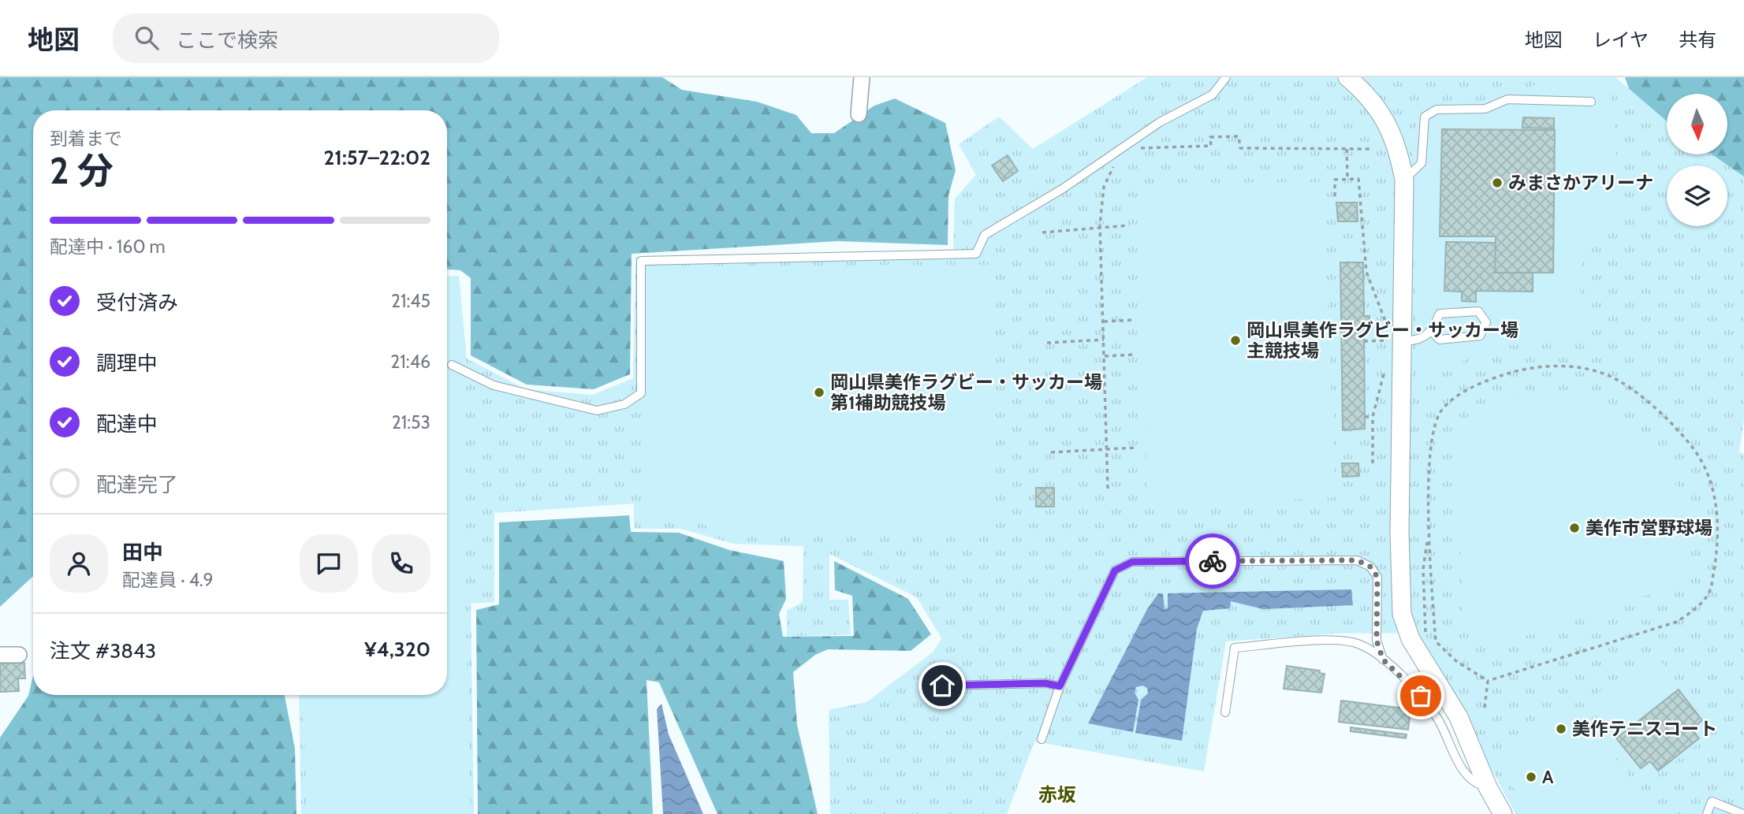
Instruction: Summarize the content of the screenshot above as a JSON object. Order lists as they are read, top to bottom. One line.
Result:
{"districts":["赤坂"],"places":["みまさかアリーナ","岡山県美作ラグビー・サッカー場 主競技場","岡山県美作ラグビー・サッカー場 第1補助競技場","美作市営野球場","美作テニスコート","A"],"north":"bottom","page":{"header":"地図","search":"ここで検索","nav":["地図","レイヤ","共有"],"heading":["2 分","到着まで","21:57–22:02"],"panel":["田中","配達員 · 4.9","注文 #3843","¥4,320"],"bar":"配達中 · 160 m","list":[["受付済み","21:45"],["調理中","21:46"],["配達中","21:53"],"配達完了"]}}
